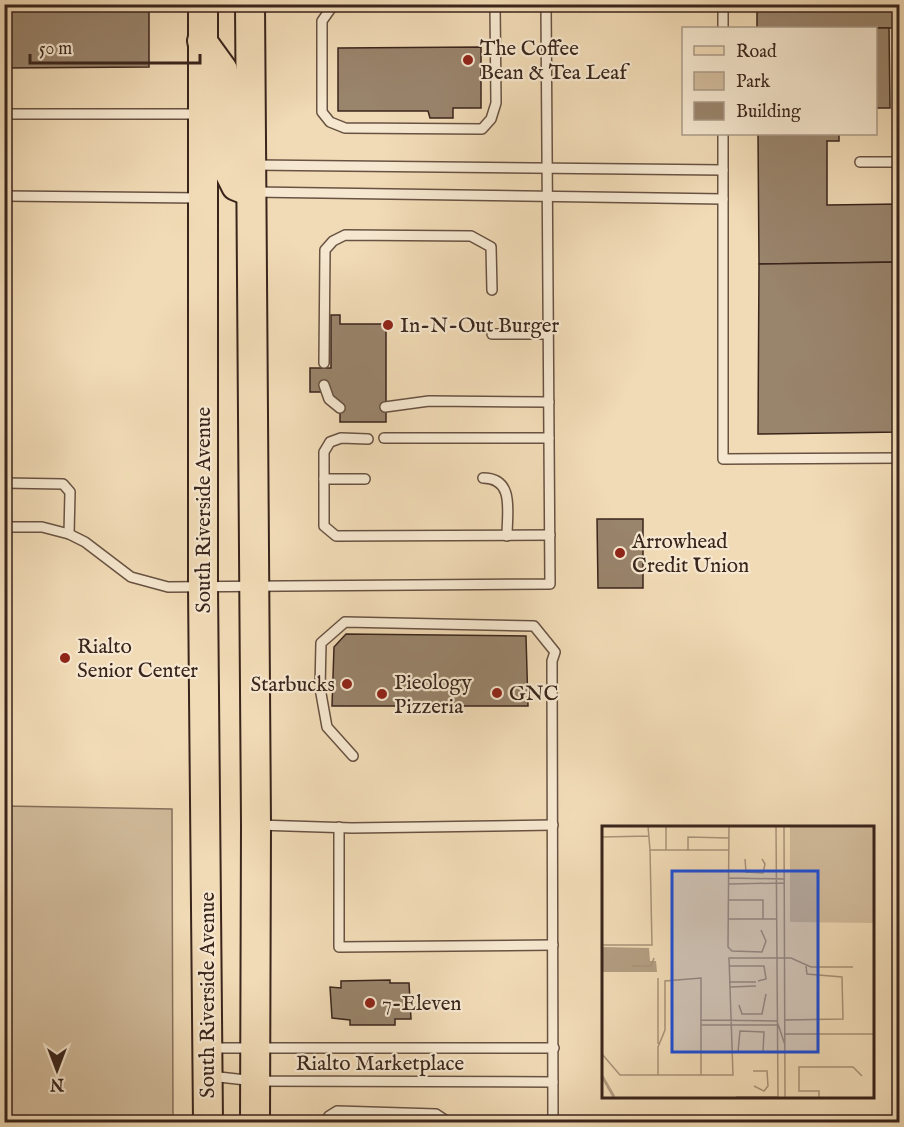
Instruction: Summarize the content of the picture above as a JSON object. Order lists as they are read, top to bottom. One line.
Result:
{"streets":{"main road":["South Riverside Avenue"],"lane":["Rialto Marketplace"]},"crossings":[["South Riverside Avenue","Rialto Marketplace"]],"places":["The Coffee Bean & Tea Leaf","In-N-Out Burger","Arrowhead Credit Union","Rialto Senior Center","Starbucks","GNC","Pieology Pizzeria","7-Eleven"],"legend":["Road","Park","Building"],"scale_bar":"50 m","north":"bottom"}
